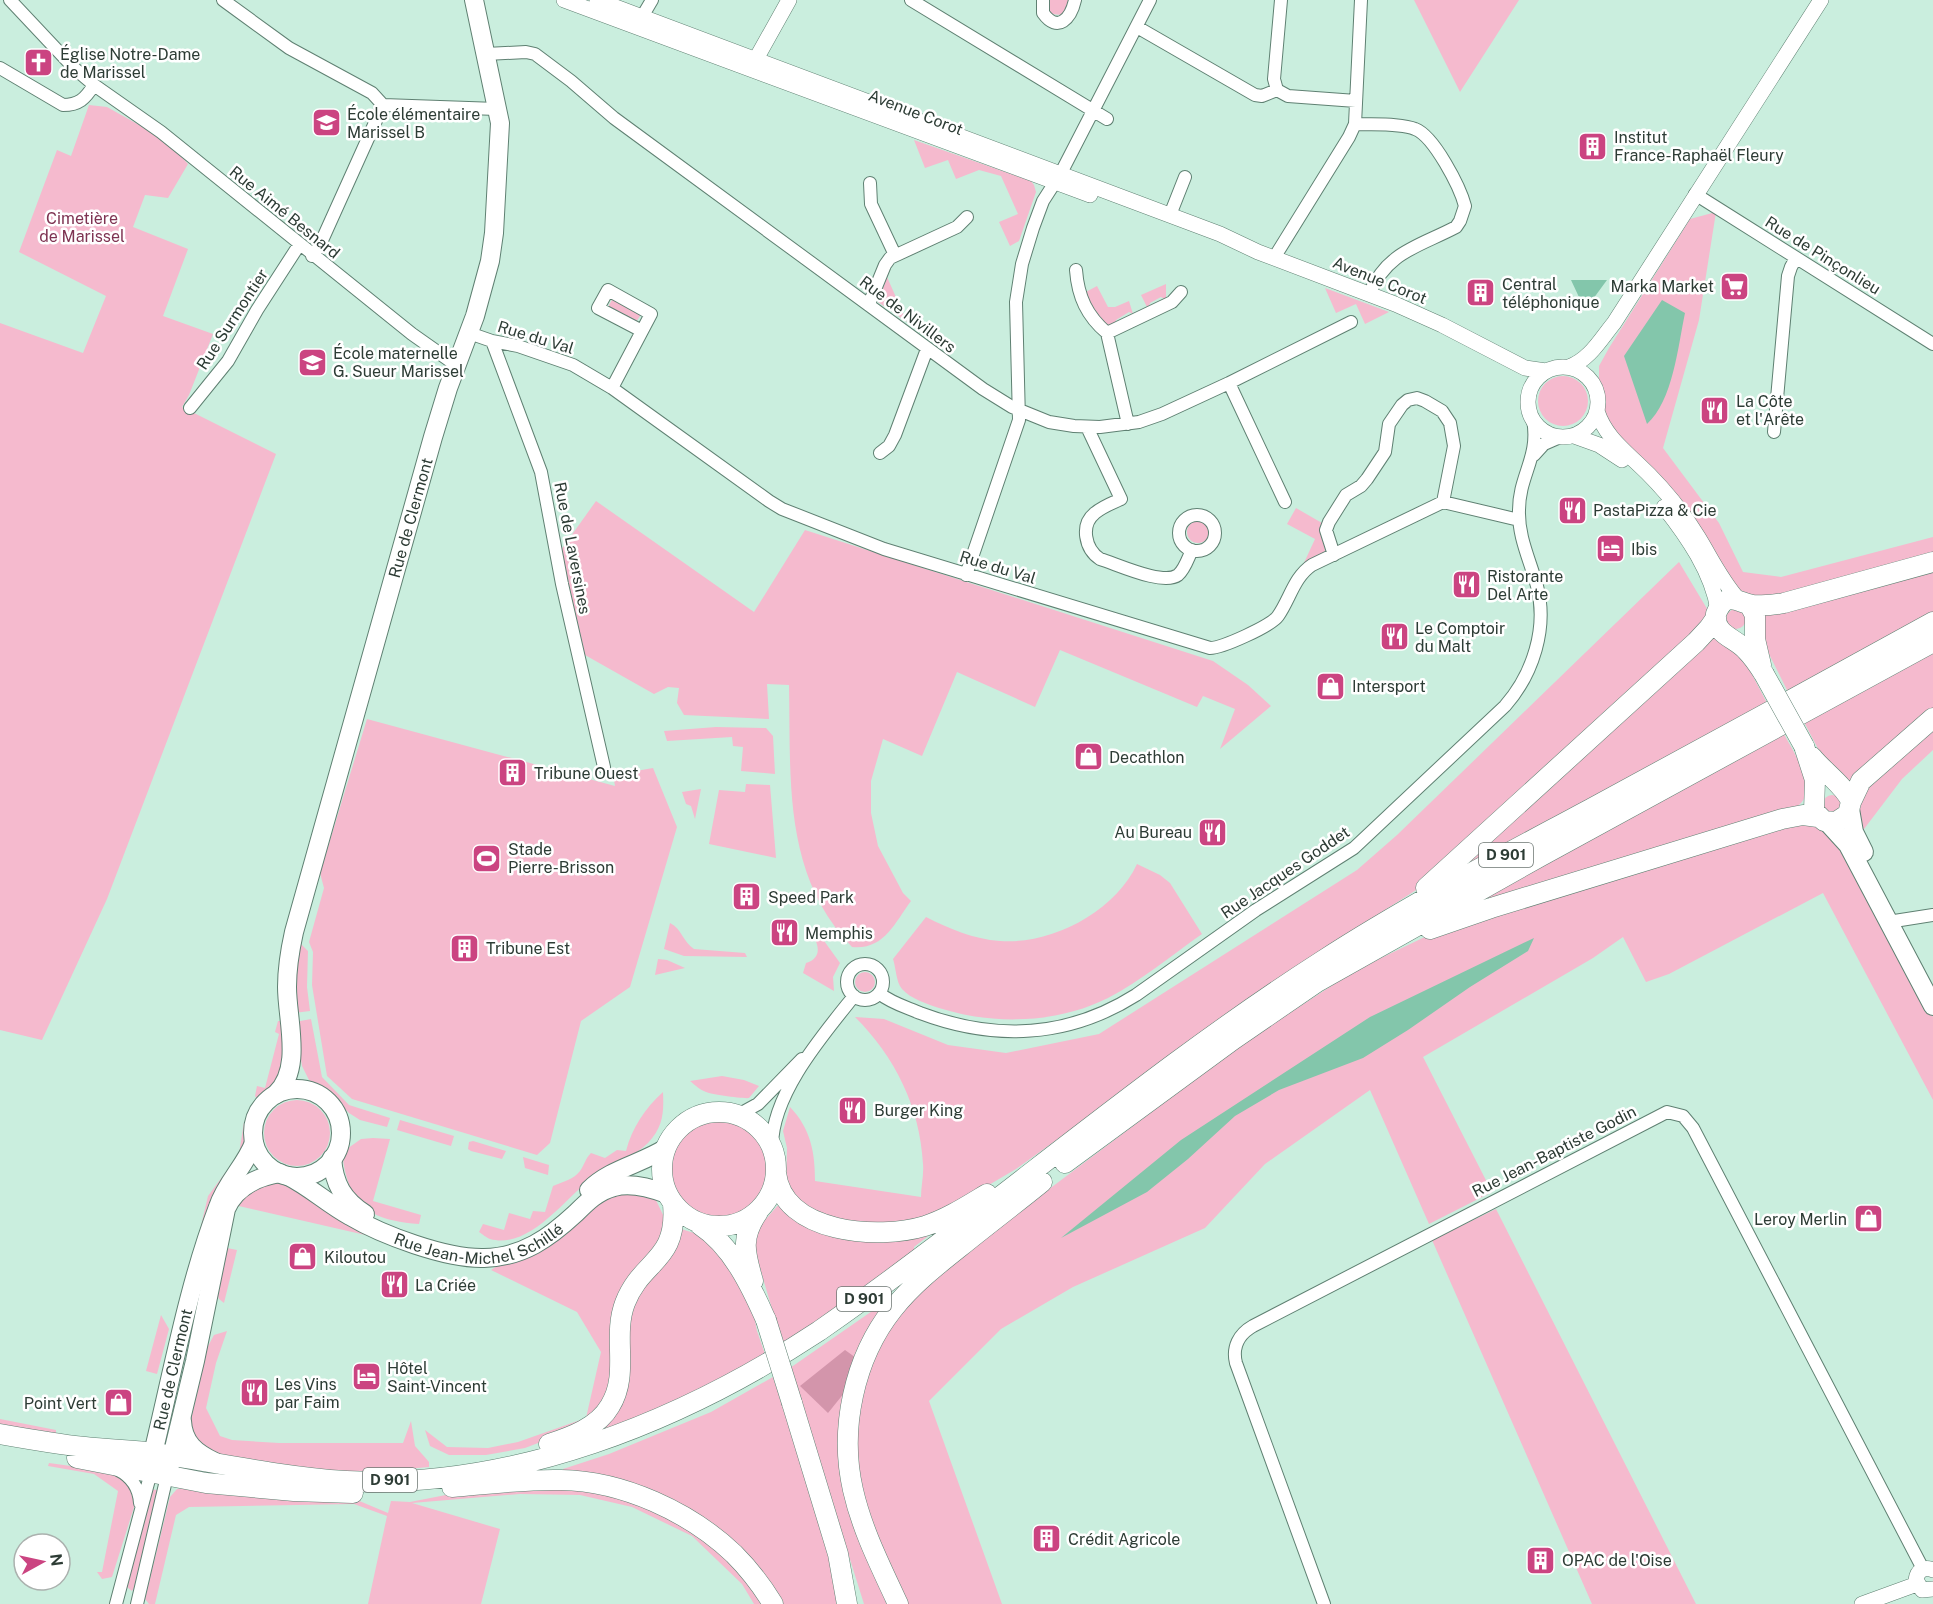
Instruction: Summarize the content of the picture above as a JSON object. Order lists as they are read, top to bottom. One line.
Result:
{"streets":{"main road":["Rue de Clermont","D 901","Rue Jean-Michel Schillé"],"street":["Avenue Corot","Rue Aimé Besnard","Rue de Pinçonlieu","Rue de Nivillers","Rue Surmontier","Rue du Val","Rue de Laversines","Rue Jacques Goddet","Rue Jean-Baptiste Godin"]},"crossings":[["Avenue Corot","Rue Jacques Goddet"],["Rue Aimé Besnard","Rue Surmontier"],["Rue Aimé Besnard","Rue de Clermont"],["Rue de Nivillers","Rue de Clermont"],["Rue du Val","Rue de Clermont"],["Rue du Val","Rue de Laversines"],["Rue de Clermont","D 901"],["Rue de Clermont","Rue Jean-Michel Schillé"]],"parks":["Cimetière de Marissel"],"places":{"church":["Église Notre-Dame de Marissel"],"school or university":["École élémentaire Marissel B","École maternelle G. Sueur Marissel"],"building":["Institut France-Raphaël Fleury","Central téléphonique","Tribune Ouest","Speed Park","Tribune Est","Crédit Agricole","OPAC de l'Oise"],"supermarket":["Marka Market"],"restaurant":["La Côte et l'Arête","PastaPizza & Cie","Ristorante Del Arte","Le Comptoir du Malt","Au Bureau","Memphis","Burger King","La Criée","Les Vins par Faim"],"hotel":["Ibis","Hôtel Saint-Vincent"],"shop":["Intersport","Decathlon","Leroy Merlin","Kiloutou","Point Vert"],"sports":["Stade Pierre-Brisson"]},"north":"right"}
